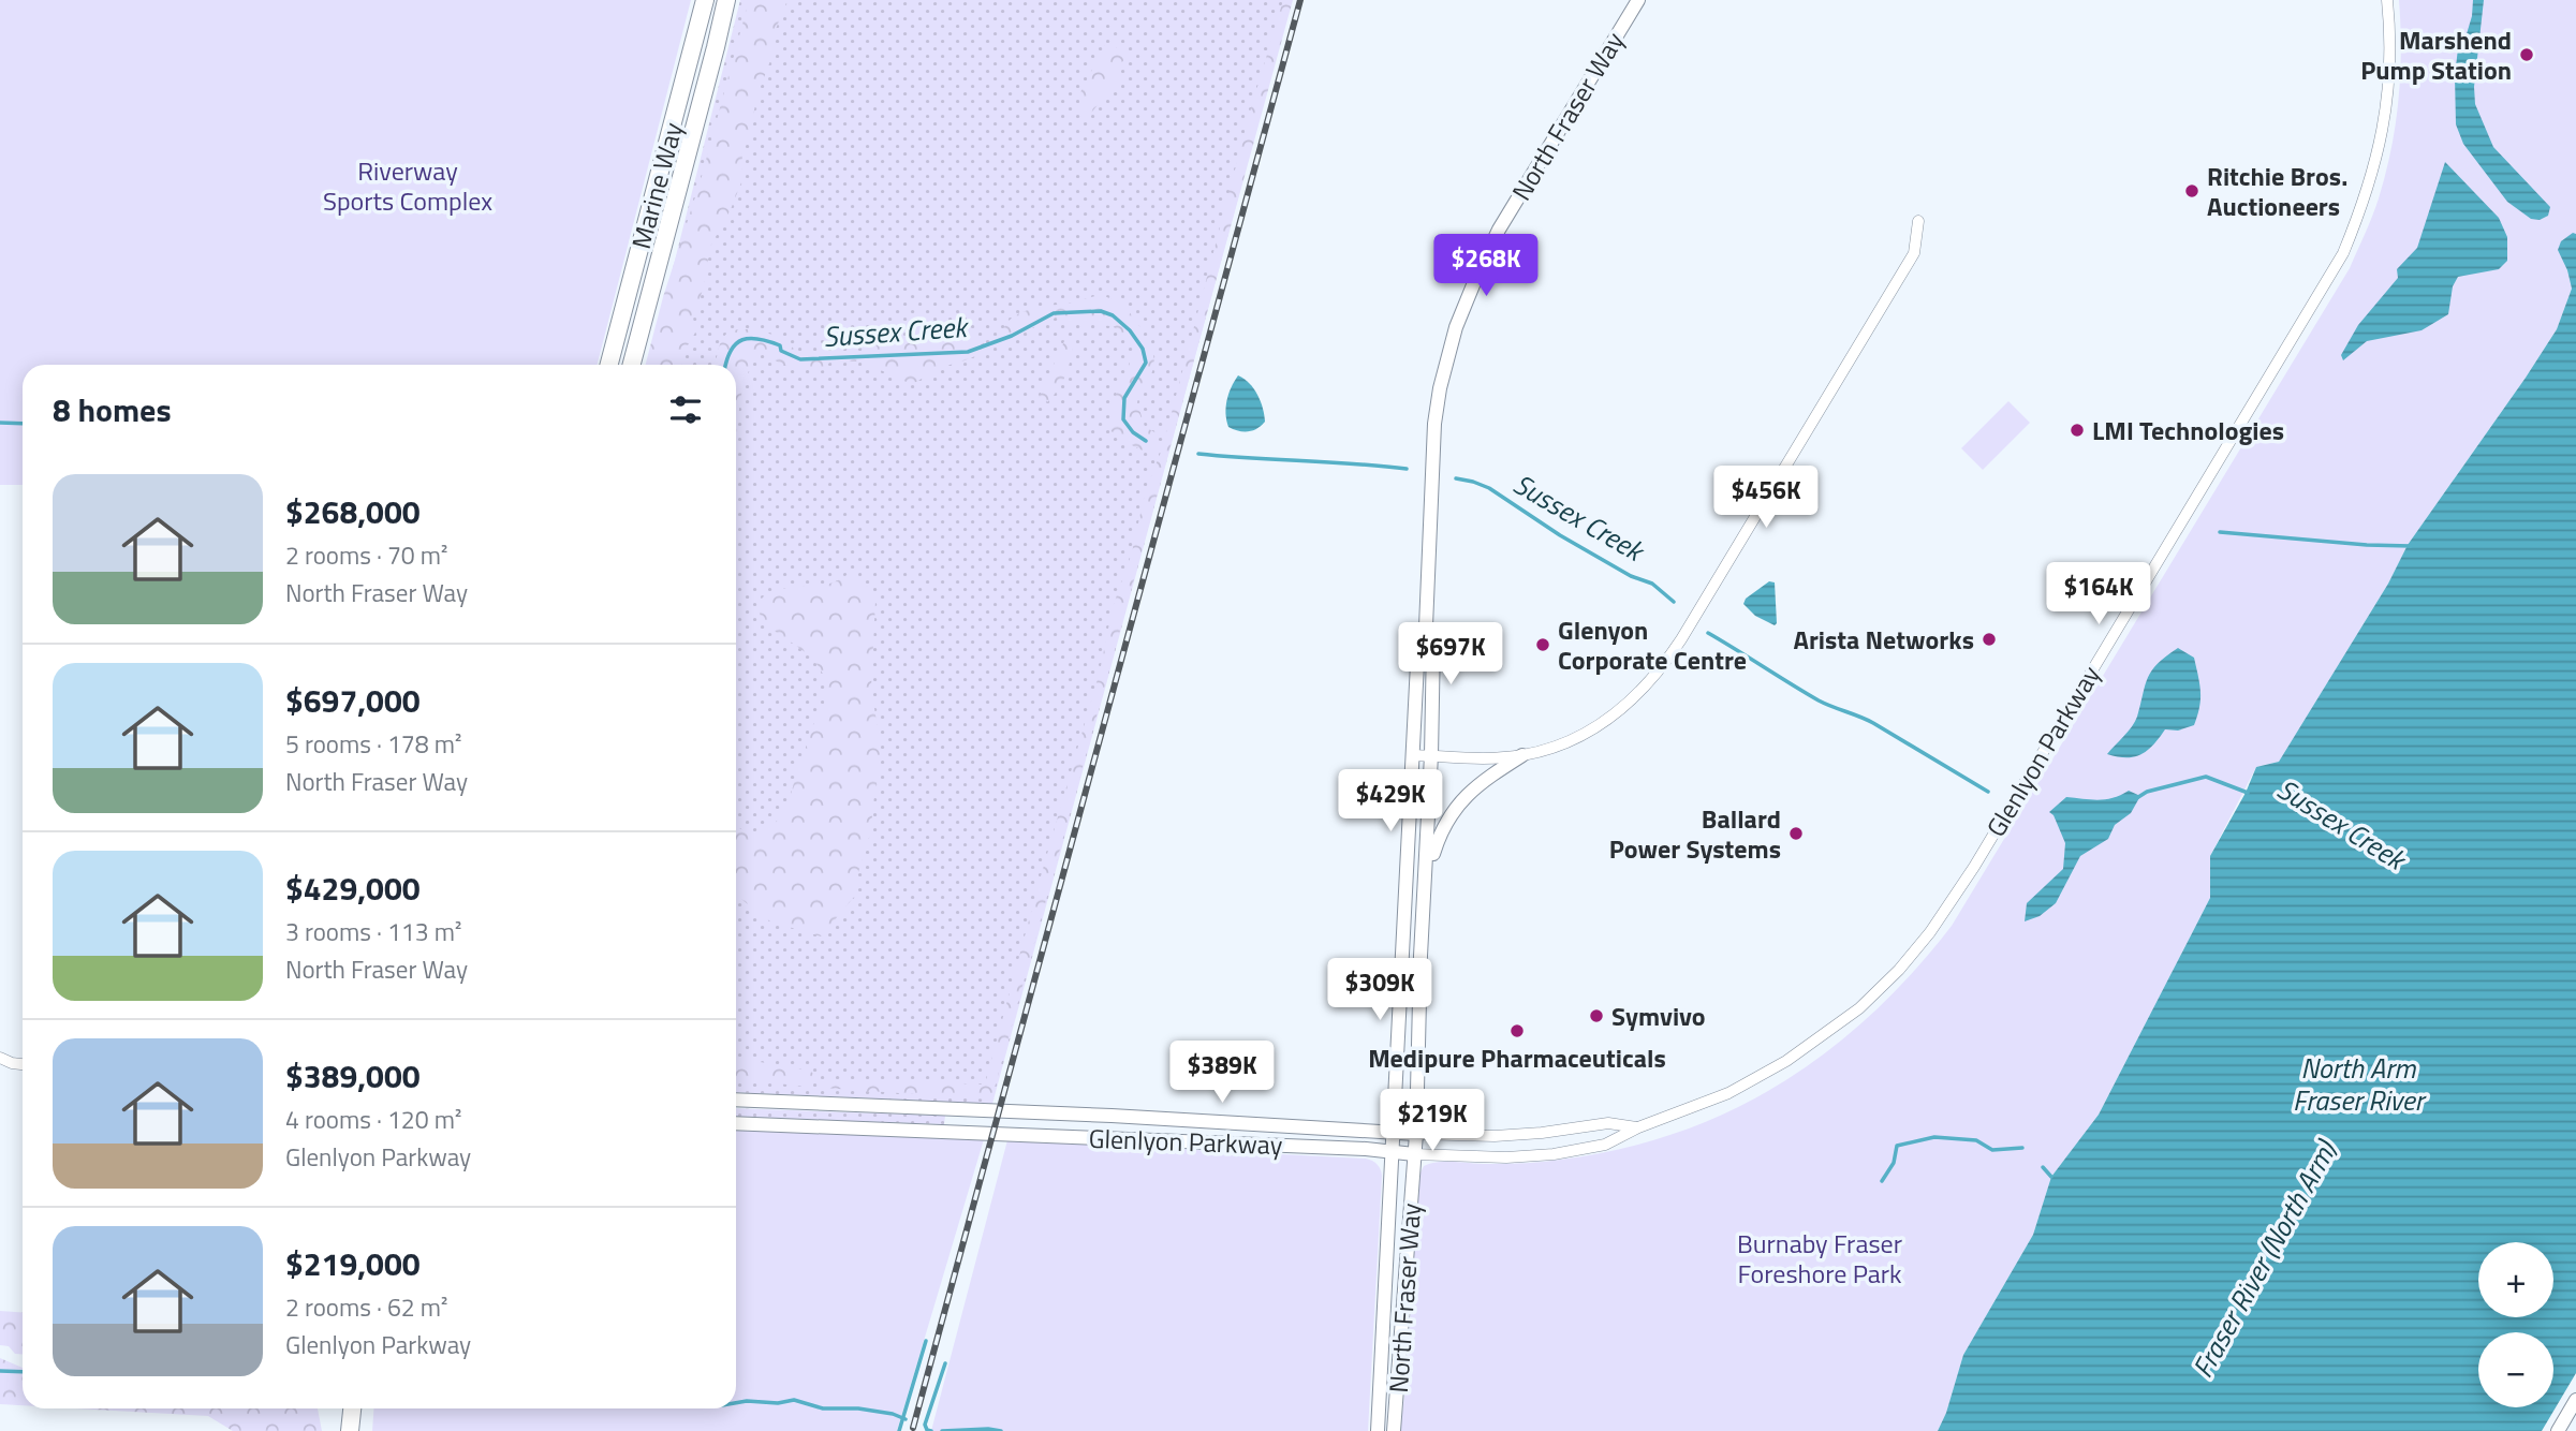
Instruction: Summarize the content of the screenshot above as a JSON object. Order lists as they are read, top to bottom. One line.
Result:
{"streets":{"main road":["Marine Way"],"street":["North Fraser Way","Glenlyon Parkway"]},"crossings":[["North Fraser Way","Glenlyon Parkway"]],"water":["Sussex Creek","North Arm Fraser River","Fraser River (North Arm)"],"parks":["Riverway Sports Complex","Burnaby Fraser Foreshore Park"],"places":["Marshend Pump Station","Ritchie Bros. Auctioneers","LMI Technologies","Arista Networks","Glenyon Corporate Centre","Ballard Power Systems","Symvivo","Medipure Pharmaceuticals"],"page":{"price":["$268K","$456K","$164K","$697K","$429K","$309K","$389K","$219K"],"heading":"8 homes","list":[{"name":"$268,000","note":"2 rooms · 70 m² · North Fraser Way"},{"name":"$697,000","note":"5 rooms · 178 m² · North Fraser Way"},{"name":"$429,000","note":"3 rooms · 113 m² · North Fraser Way"},{"name":"$389,000","note":"4 rooms · 120 m² · Glenlyon Parkway"},{"name":"$219,000","note":"2 rooms · 62 m² · Glenlyon Parkway"}],"map_buttons":["+","−"]}}
